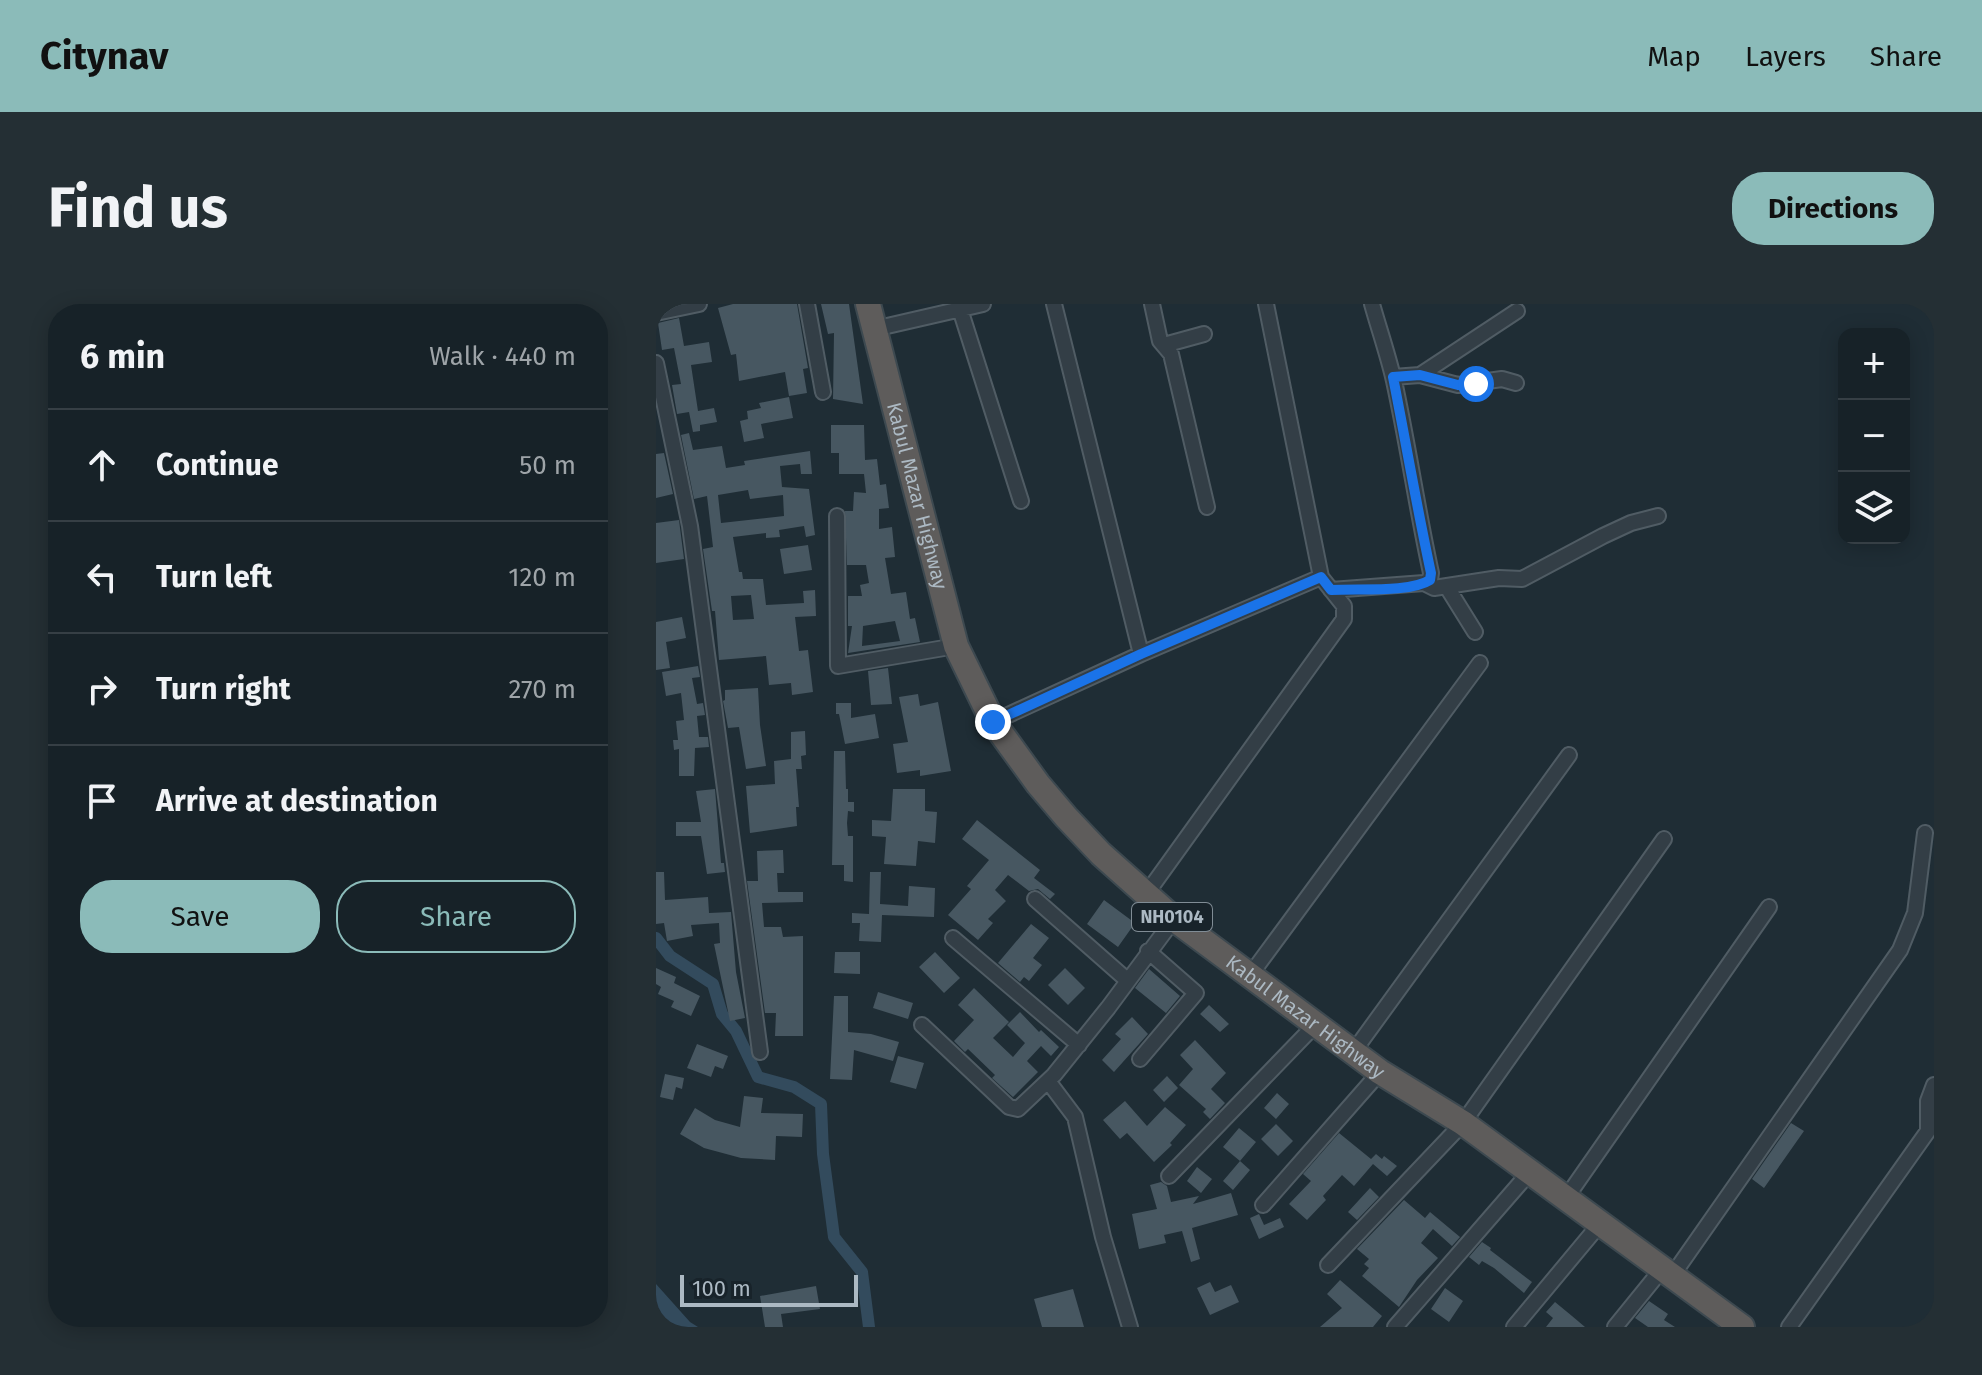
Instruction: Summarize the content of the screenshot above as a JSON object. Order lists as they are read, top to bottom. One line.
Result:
{"streets":{"highway":["Kabul Mazar Highway","NH0104"]},"scale_bar":"100 m","page":{"header":"Citynav","nav":["Map","Layers","Share"],"buttons":["Directions",["Save","Share"]],"title":"Find us","heading":["6 min","Walk · 440 m"],"map_buttons":["+","−"],"list":[["Continue","50 m"],["Turn left","120 m"],["Turn right","270 m"],"Arrive at destination"],"scale":"100 m"}}
